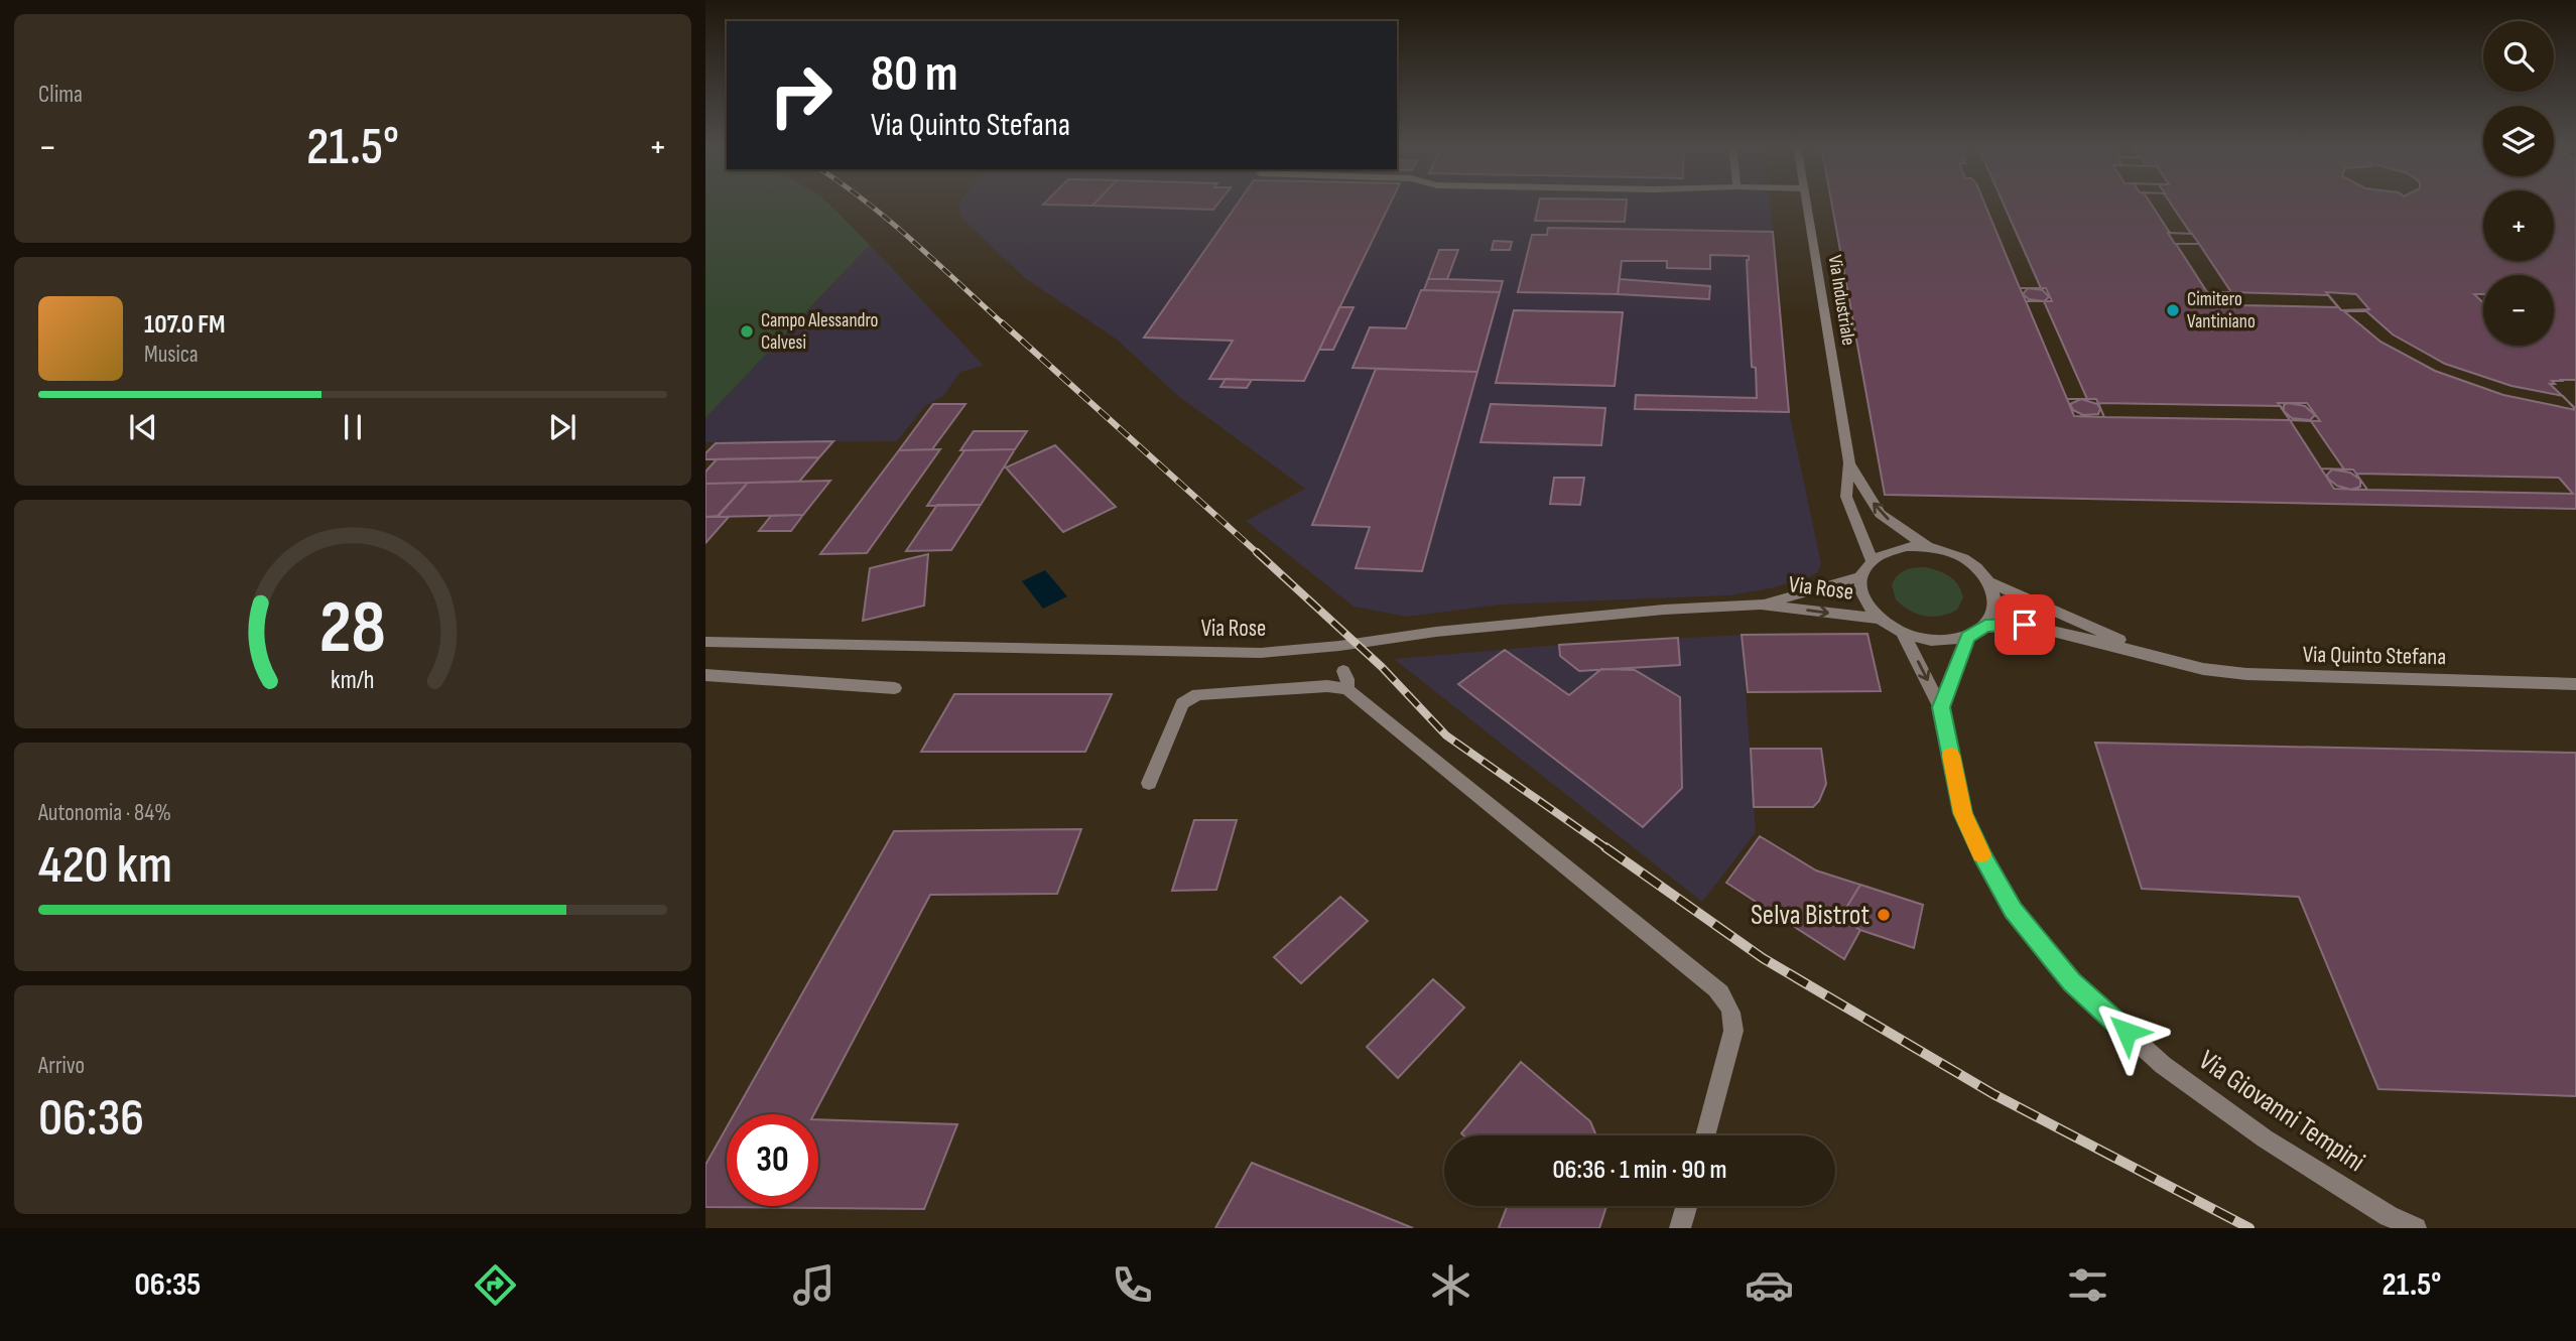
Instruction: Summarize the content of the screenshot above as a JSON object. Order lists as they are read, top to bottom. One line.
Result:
{"streets":{"street":["Via Industriale","Via Rose","Via Quinto Stefana","Via Giovanni Tempini"]},"crossings":[["Via Industriale","Via Rose"],["Via Industriale","Via Quinto Stefana"],["Via Industriale","Via Giovanni Tempini"],["Via Rose","Via Quinto Stefana"],["Via Rose","Via Giovanni Tempini"],["Via Quinto Stefana","Via Giovanni Tempini"]],"places":["Cimitero Vantiniano","Campo Alessandro Calvesi","Selva Bistrot"],"page":{"tile":["Clima",["Autonomia · 84%","420 km"],["Arrivo","06:36"]],"map_buttons":["+","−"],"turn":["80 m","Via Quinto Stefana"],"heat":["−","21.5°","+"],"song":["107.0 FM","Musica"],"limit":"30","trip":"06:36 · 1 min · 90 m","tabs":["06:35","21.5°"],"gauge":["28","km/h"]}}
